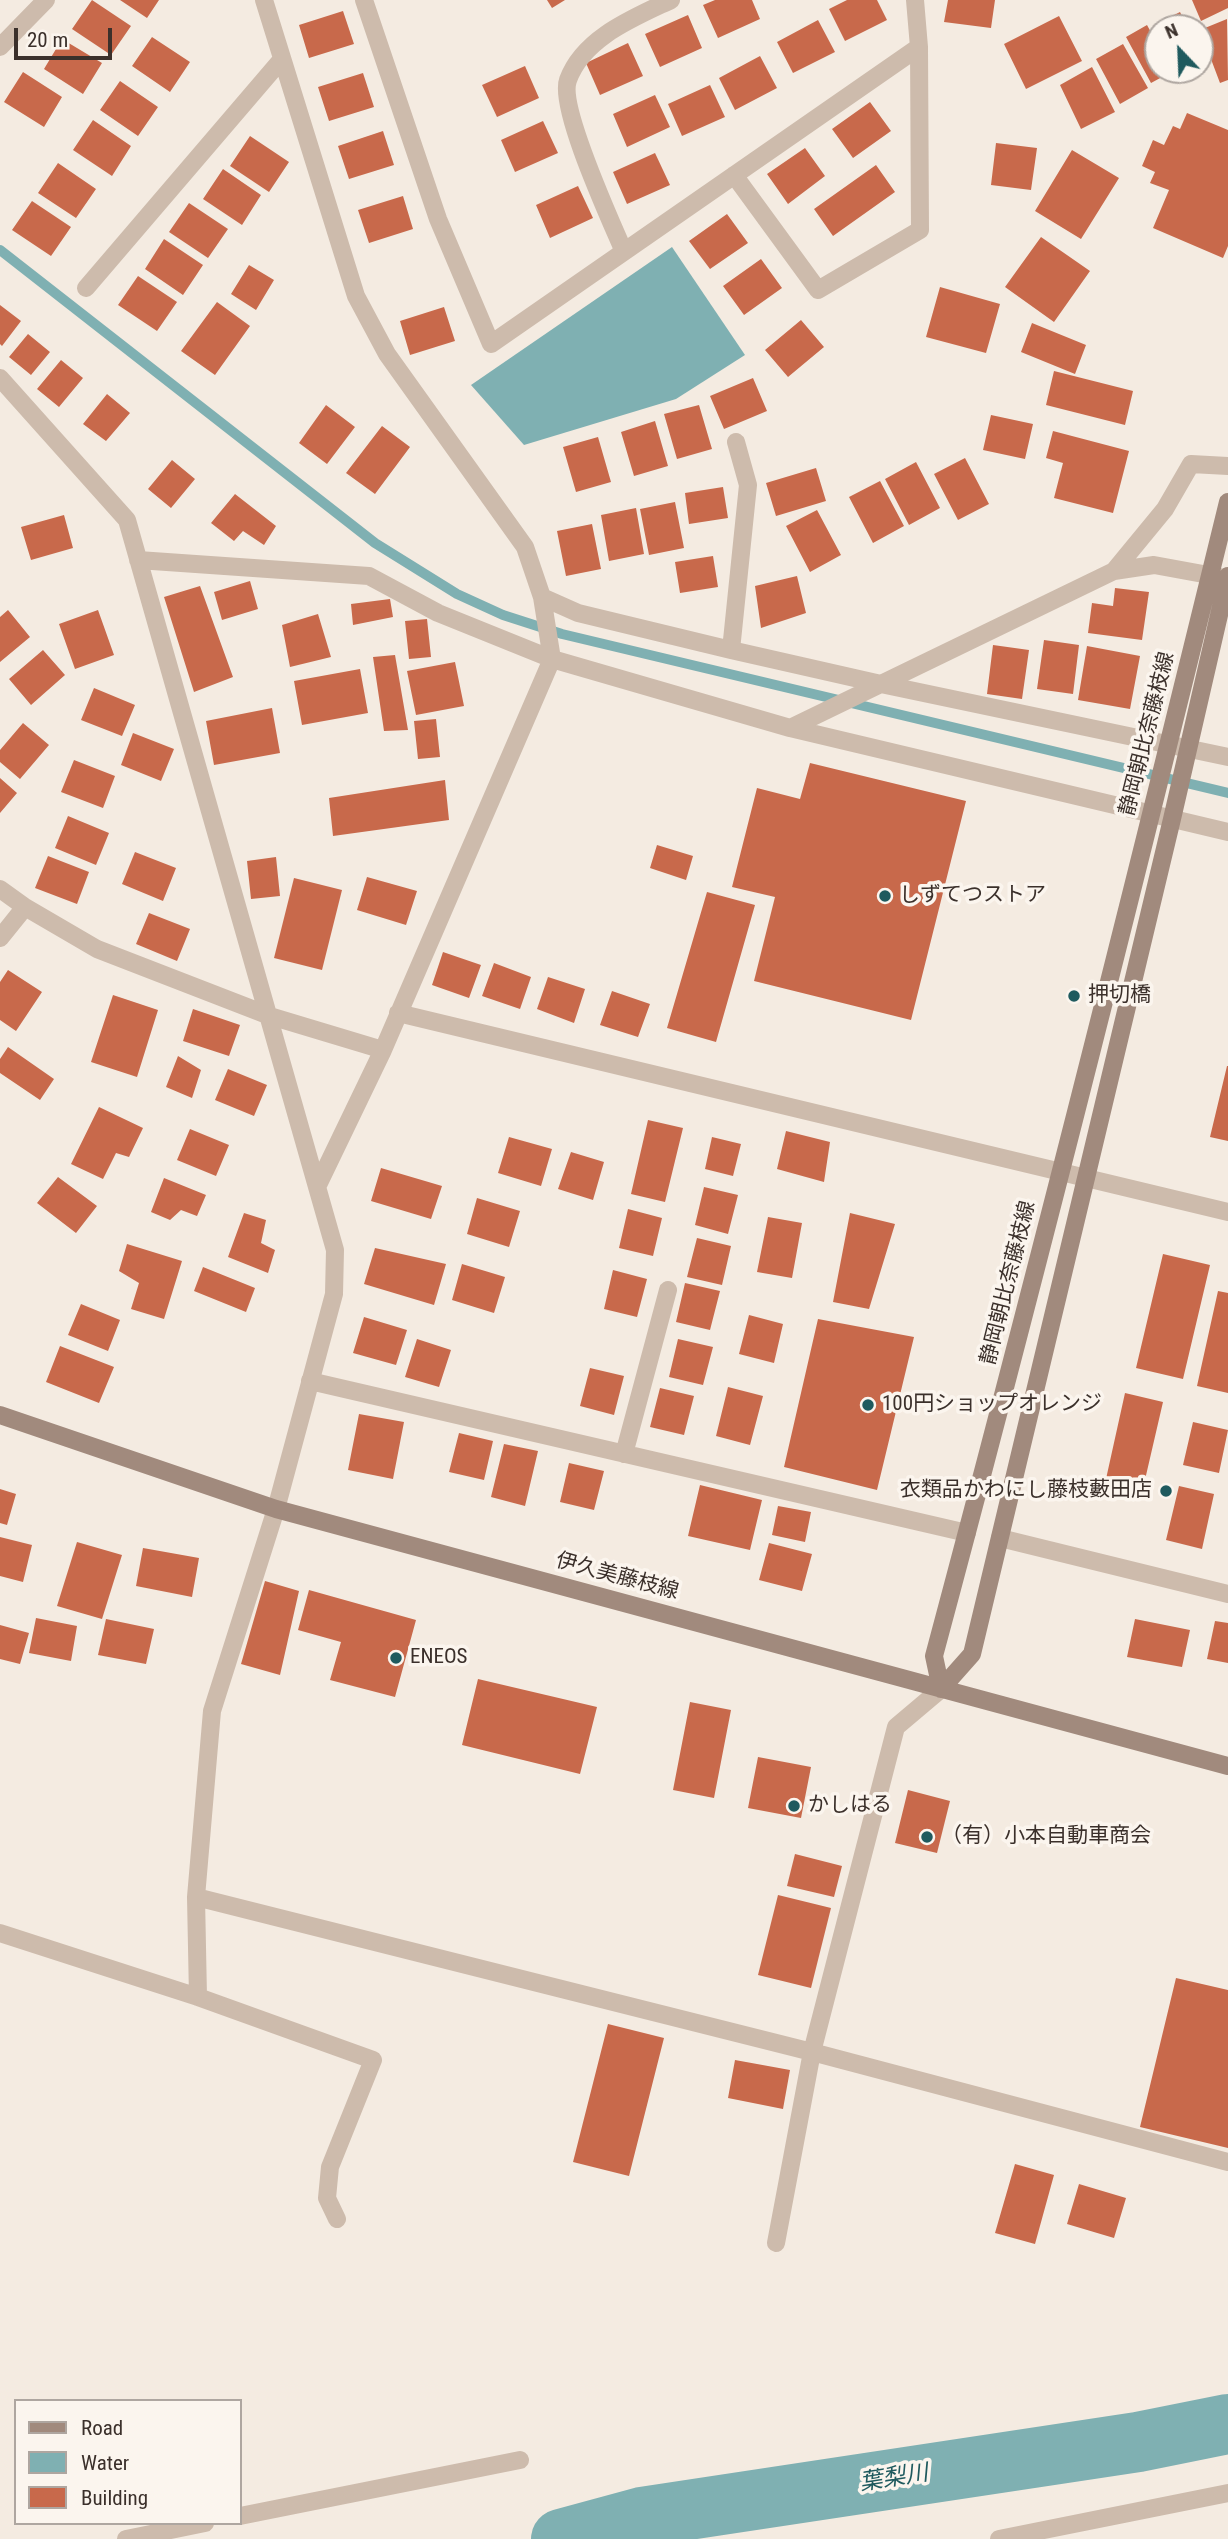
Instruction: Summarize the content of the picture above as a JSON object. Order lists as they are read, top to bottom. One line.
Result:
{"streets":{"main road":["静岡朝比奈藤枝線","伊久美藤枝線"]},"crossings":[["静岡朝比奈藤枝線","伊久美藤枝線"]],"water":["葉梨川"],"places":["しずてつストア","押切橋","100円ショップオレンジ","衣類品かわにし藤枝藪田店","ENEOS","かしはる","（有）小本自動車商会"],"legend":["Road","Water","Building"],"scale_bar":"20 m","north":"top left"}
